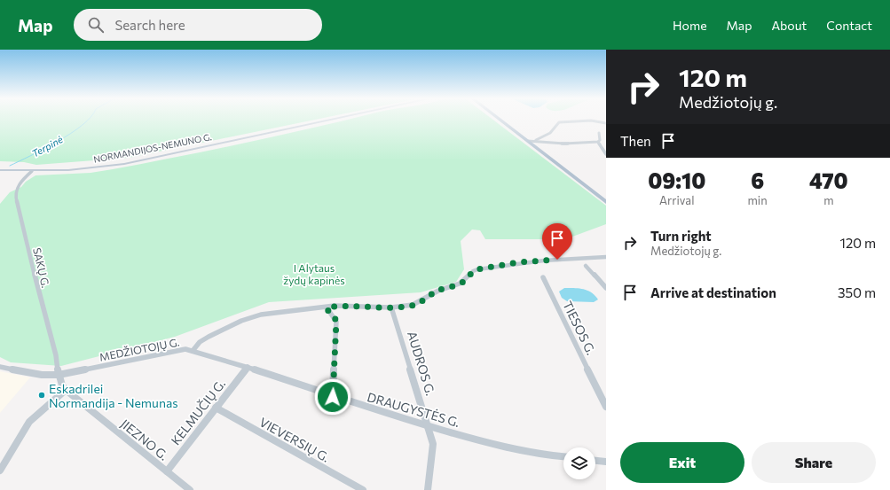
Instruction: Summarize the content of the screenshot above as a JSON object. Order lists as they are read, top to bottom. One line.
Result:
{"streets":{"main road":["NORMANDIJOS-NEMUNO G."],"street":["SAKŲ G.","TIESOS G.","MEDŽIOTOJŲ G.","AUDROS G.","DRAUGYSTĖS G.","KELMUČIŲ G.","JIEZNO G.","VIEVERSIŲ G."]},"crossings":[["NORMANDIJOS-NEMUNO G.","SAKŲ G."],["SAKŲ G.","MEDŽIOTOJŲ G."],["SAKŲ G.","JIEZNO G."],["MEDŽIOTOJŲ G.","AUDROS G."],["MEDŽIOTOJŲ G.","DRAUGYSTĖS G."],["MEDŽIOTOJŲ G.","JIEZNO G."],["AUDROS G.","DRAUGYSTĖS G."],["DRAUGYSTĖS G.","KELMUČIŲ G."],["KELMUČIŲ G.","JIEZNO G."],["KELMUČIŲ G.","VIEVERSIŲ G."]],"water":["Terpinė"],"parks":["I Alytaus žydų kapinės"],"places":["Eskadrilei Normandija - Nemunas"],"page":{"header":"Map","search":"Search here","nav":["Home","Map","About","Contact"],"turn":["120 m","Medžiotojų g."],"then":"Then","eta":["09:10","Arrival","6","min","470","m"],"list":[{"name":"Turn right","note":"Medžiotojų g.","value":"120 m"},{"name":"Arrive at destination","value":"350 m"}],"buttons":["Exit","Share"]}}
